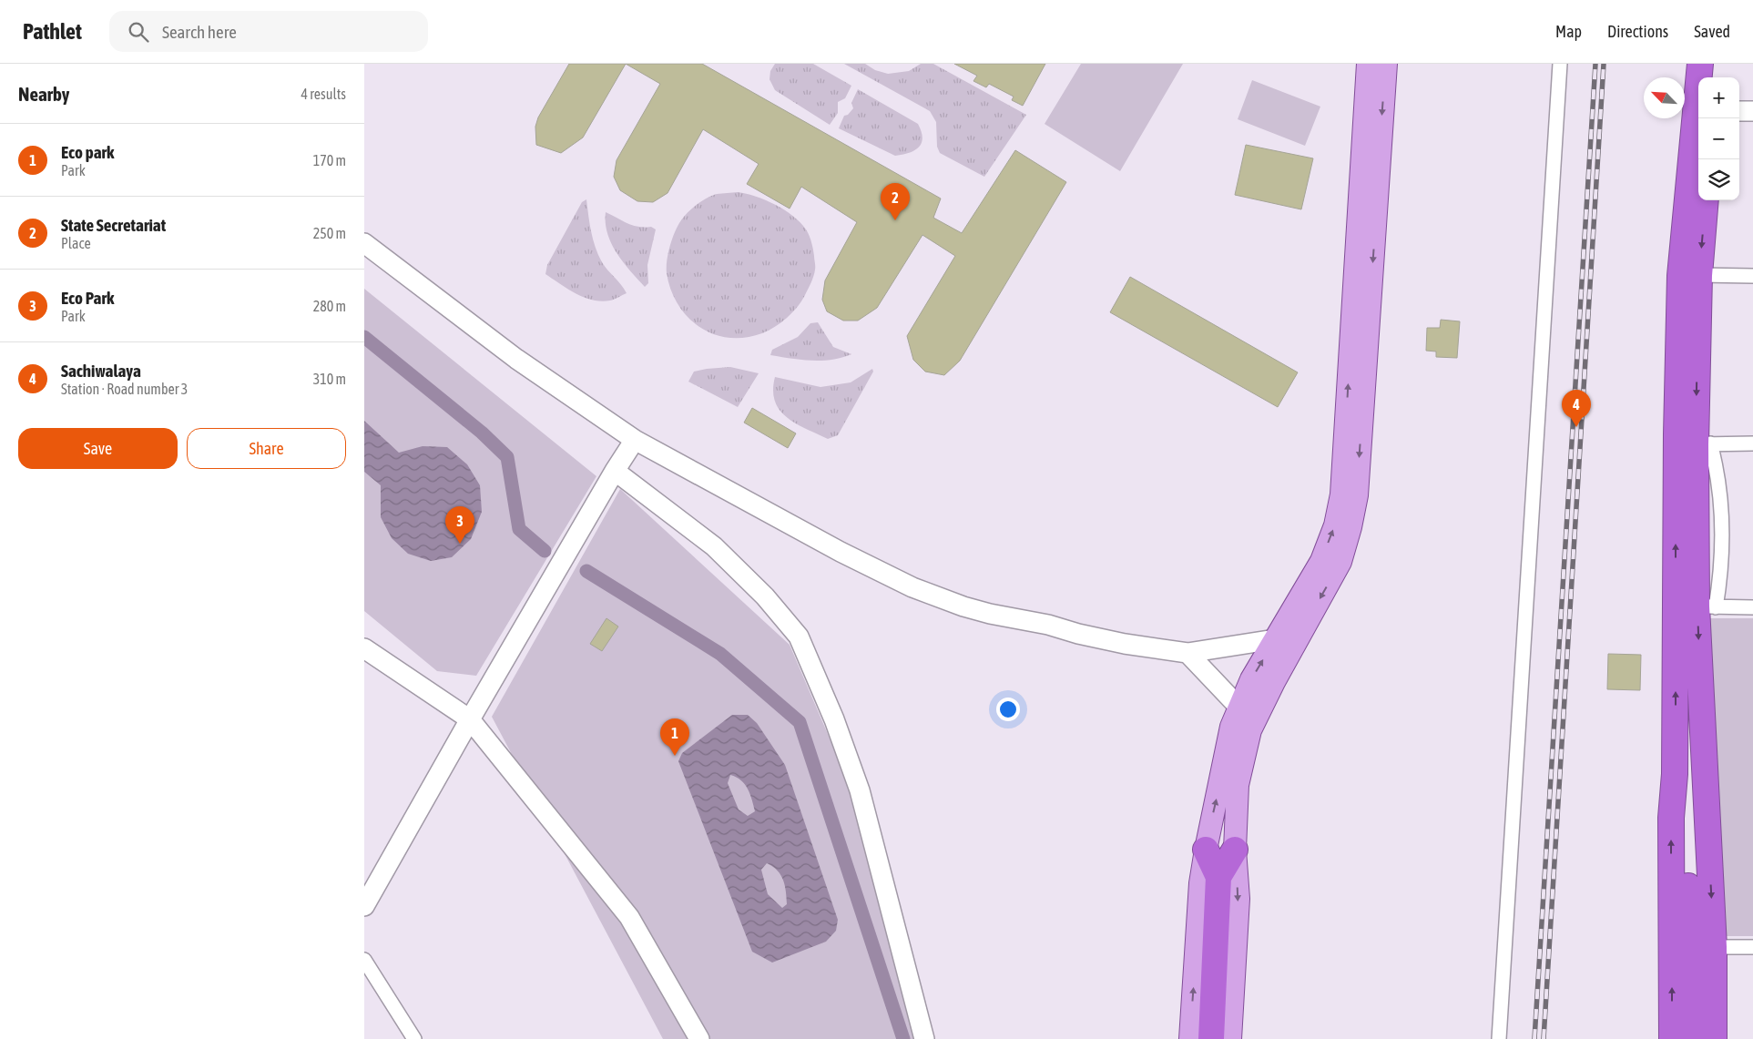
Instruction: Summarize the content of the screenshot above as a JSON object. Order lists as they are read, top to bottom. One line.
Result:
{"north":"top left","page":{"header":"Pathlet","search":"Search here","nav":["Map","Directions","Saved"],"heading":["Nearby","4 results"],"map_buttons":["+","−"],"list":[{"mark":"1","name":"Eco park","note":"Park","value":"170 m"},{"mark":"2","name":"State Secretariat","note":"Place","value":"250 m"},{"mark":"3","name":"Eco Park","note":"Park","value":"280 m"},{"mark":"4","name":"Sachiwalaya","note":"Station · Road number 3","value":"310 m"}],"pins":["2","4","3","1"],"buttons":["Save","Share"]}}
